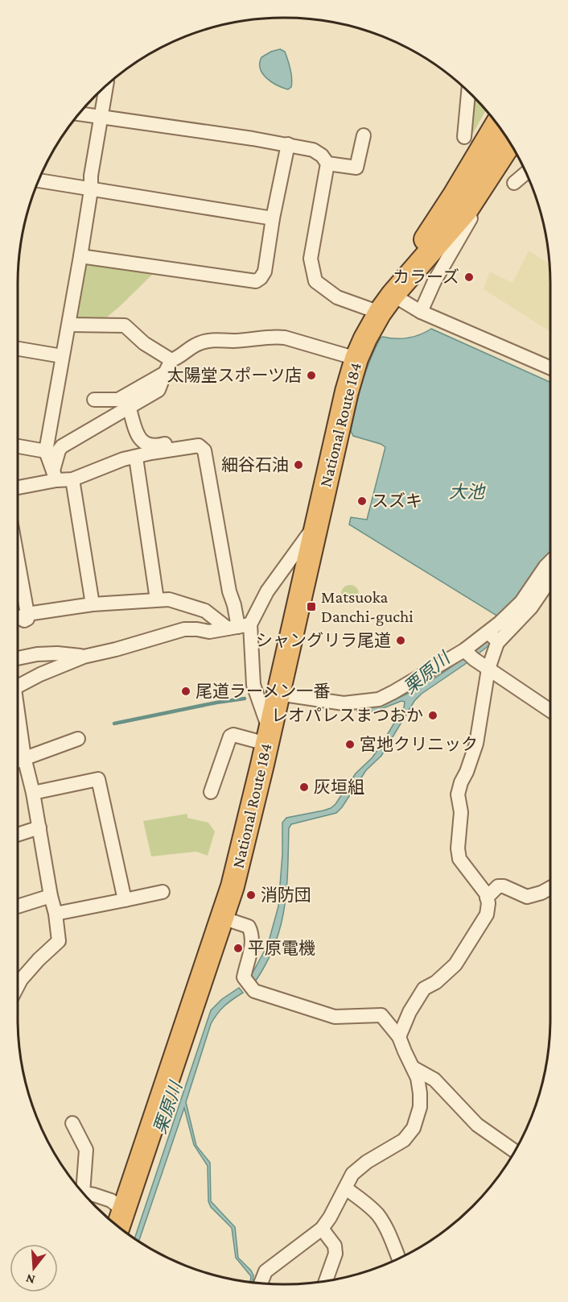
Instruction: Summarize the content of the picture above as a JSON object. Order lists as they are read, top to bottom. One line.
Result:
{"streets":{"highway":["National Route 184"]},"water":["大池","栗原川"],"places":{"other":["カラーズ","太陽堂スポーツ店","細谷石油","スズキ","シャングリラ尾道","尾道ラーメン一番","レオパレスまつおか","宮地クリニック","灰垣組","消防団","平原電機"],"transit":["Matsuoka Danchi-guchi"]},"north":"bottom"}
